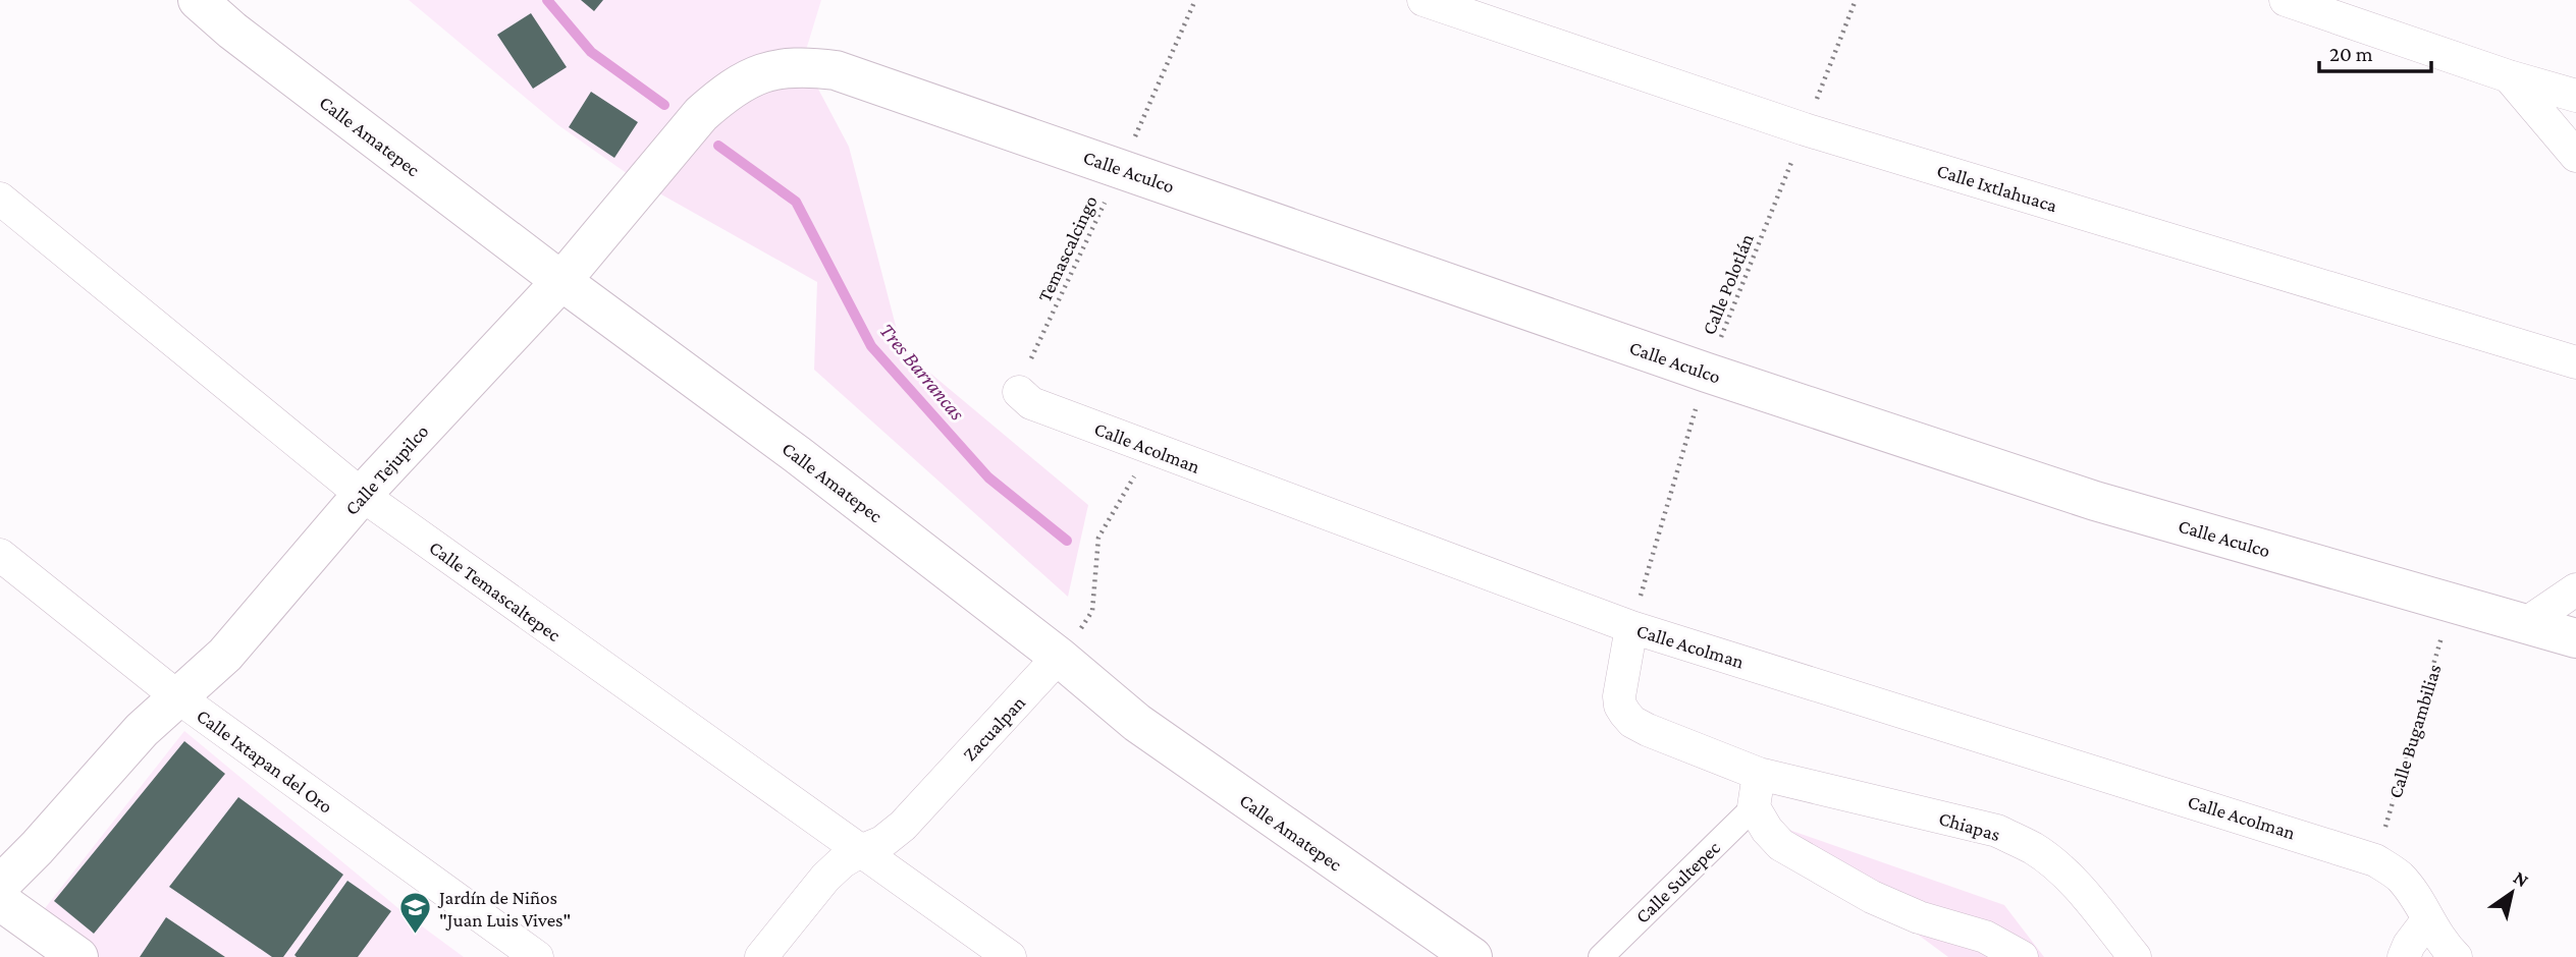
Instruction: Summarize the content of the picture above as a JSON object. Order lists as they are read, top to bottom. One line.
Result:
{"streets":{"street":["Calle Amatepec","Calle Aculco","Calle Ixtlahuaca","Calle Acolman","Calle Tejupilco","Calle Temascaltepec","Zacualpan","Calle Ixtapan del Oro","Chiapas","Calle Sultepec"],"path":["Temascalcingo","Calle Polotlán","Calle Bugambilias"]},"crossings":[["Calle Amatepec","Calle Tejupilco"],["Calle Amatepec","Zacualpan"],["Calle Aculco","Temascalcingo"],["Calle Aculco","Calle Polotlán"],["Calle Aculco","Calle Tejupilco"],["Calle Aculco","Calle Bugambilias"],["Calle Ixtlahuaca","Calle Polotlán"],["Temascalcingo","Calle Acolman"],["Calle Polotlán","Calle Acolman"],["Calle Polotlán","Chiapas"],["Calle Acolman","Calle Bugambilias"],["Calle Acolman","Chiapas"],["Calle Tejupilco","Calle Temascaltepec"],["Calle Tejupilco","Calle Ixtapan del Oro"],["Calle Temascaltepec","Zacualpan"]],"water":["Tres Barrancas"],"places":{"school or university":["Jardín de Niños \"Juan Luis Vives\""]},"scale_bar":"20 m","north":"top right"}
